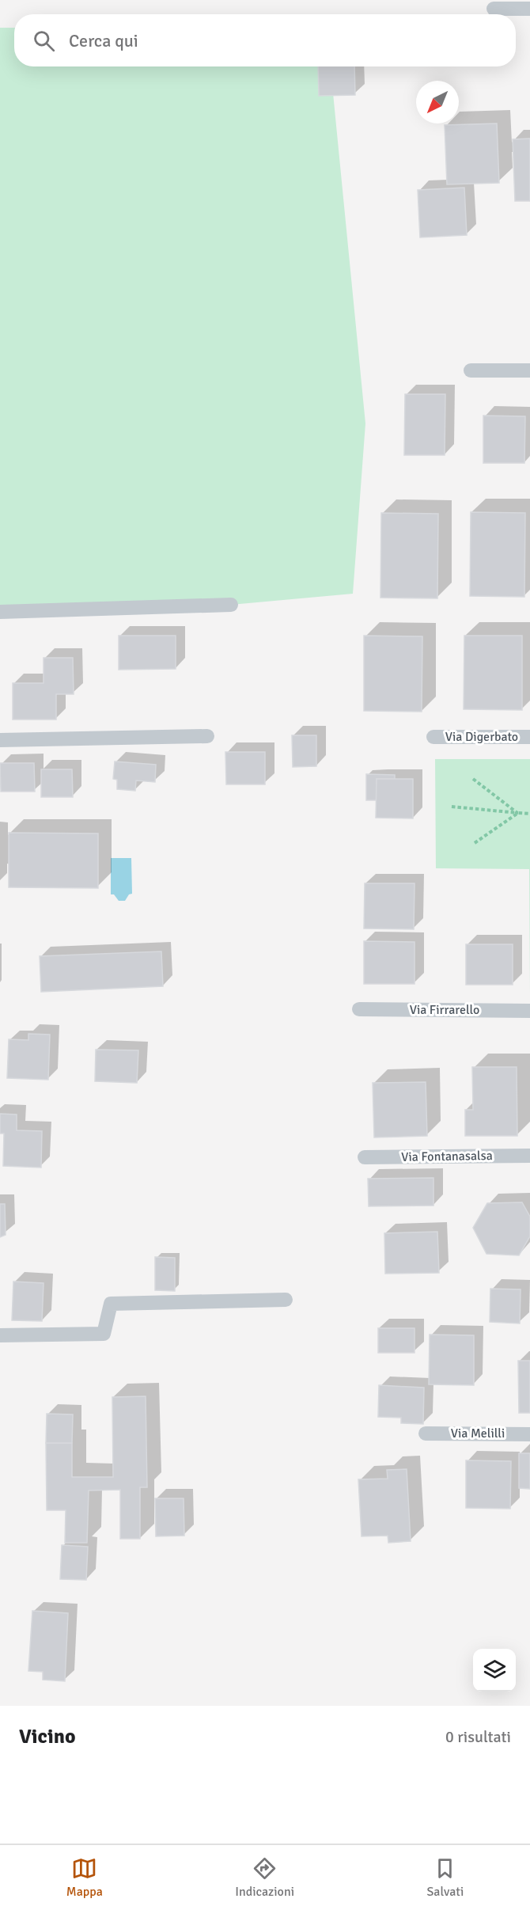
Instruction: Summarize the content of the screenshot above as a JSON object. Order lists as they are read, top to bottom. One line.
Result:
{"streets":{"lane":["Via Digerbato","Via Firrarello","Via Fontanasalsa","Via Melilli"]},"north":"bottom left","page":{"search":"Cerca qui","heading":["Vicino","0 risultati"],"nav":["Mappa","Indicazioni","Salvati"]}}
